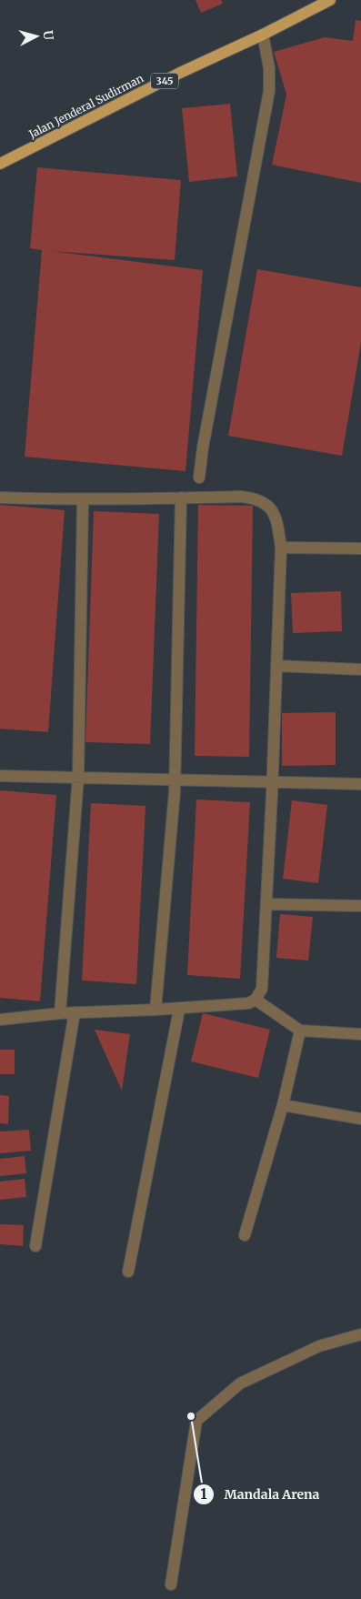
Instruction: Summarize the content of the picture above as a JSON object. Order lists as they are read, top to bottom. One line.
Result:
{"streets":{"main road":["345","Jalan Jenderal Sudirman"]},"places":["Mandala Arena"],"north":"right"}
